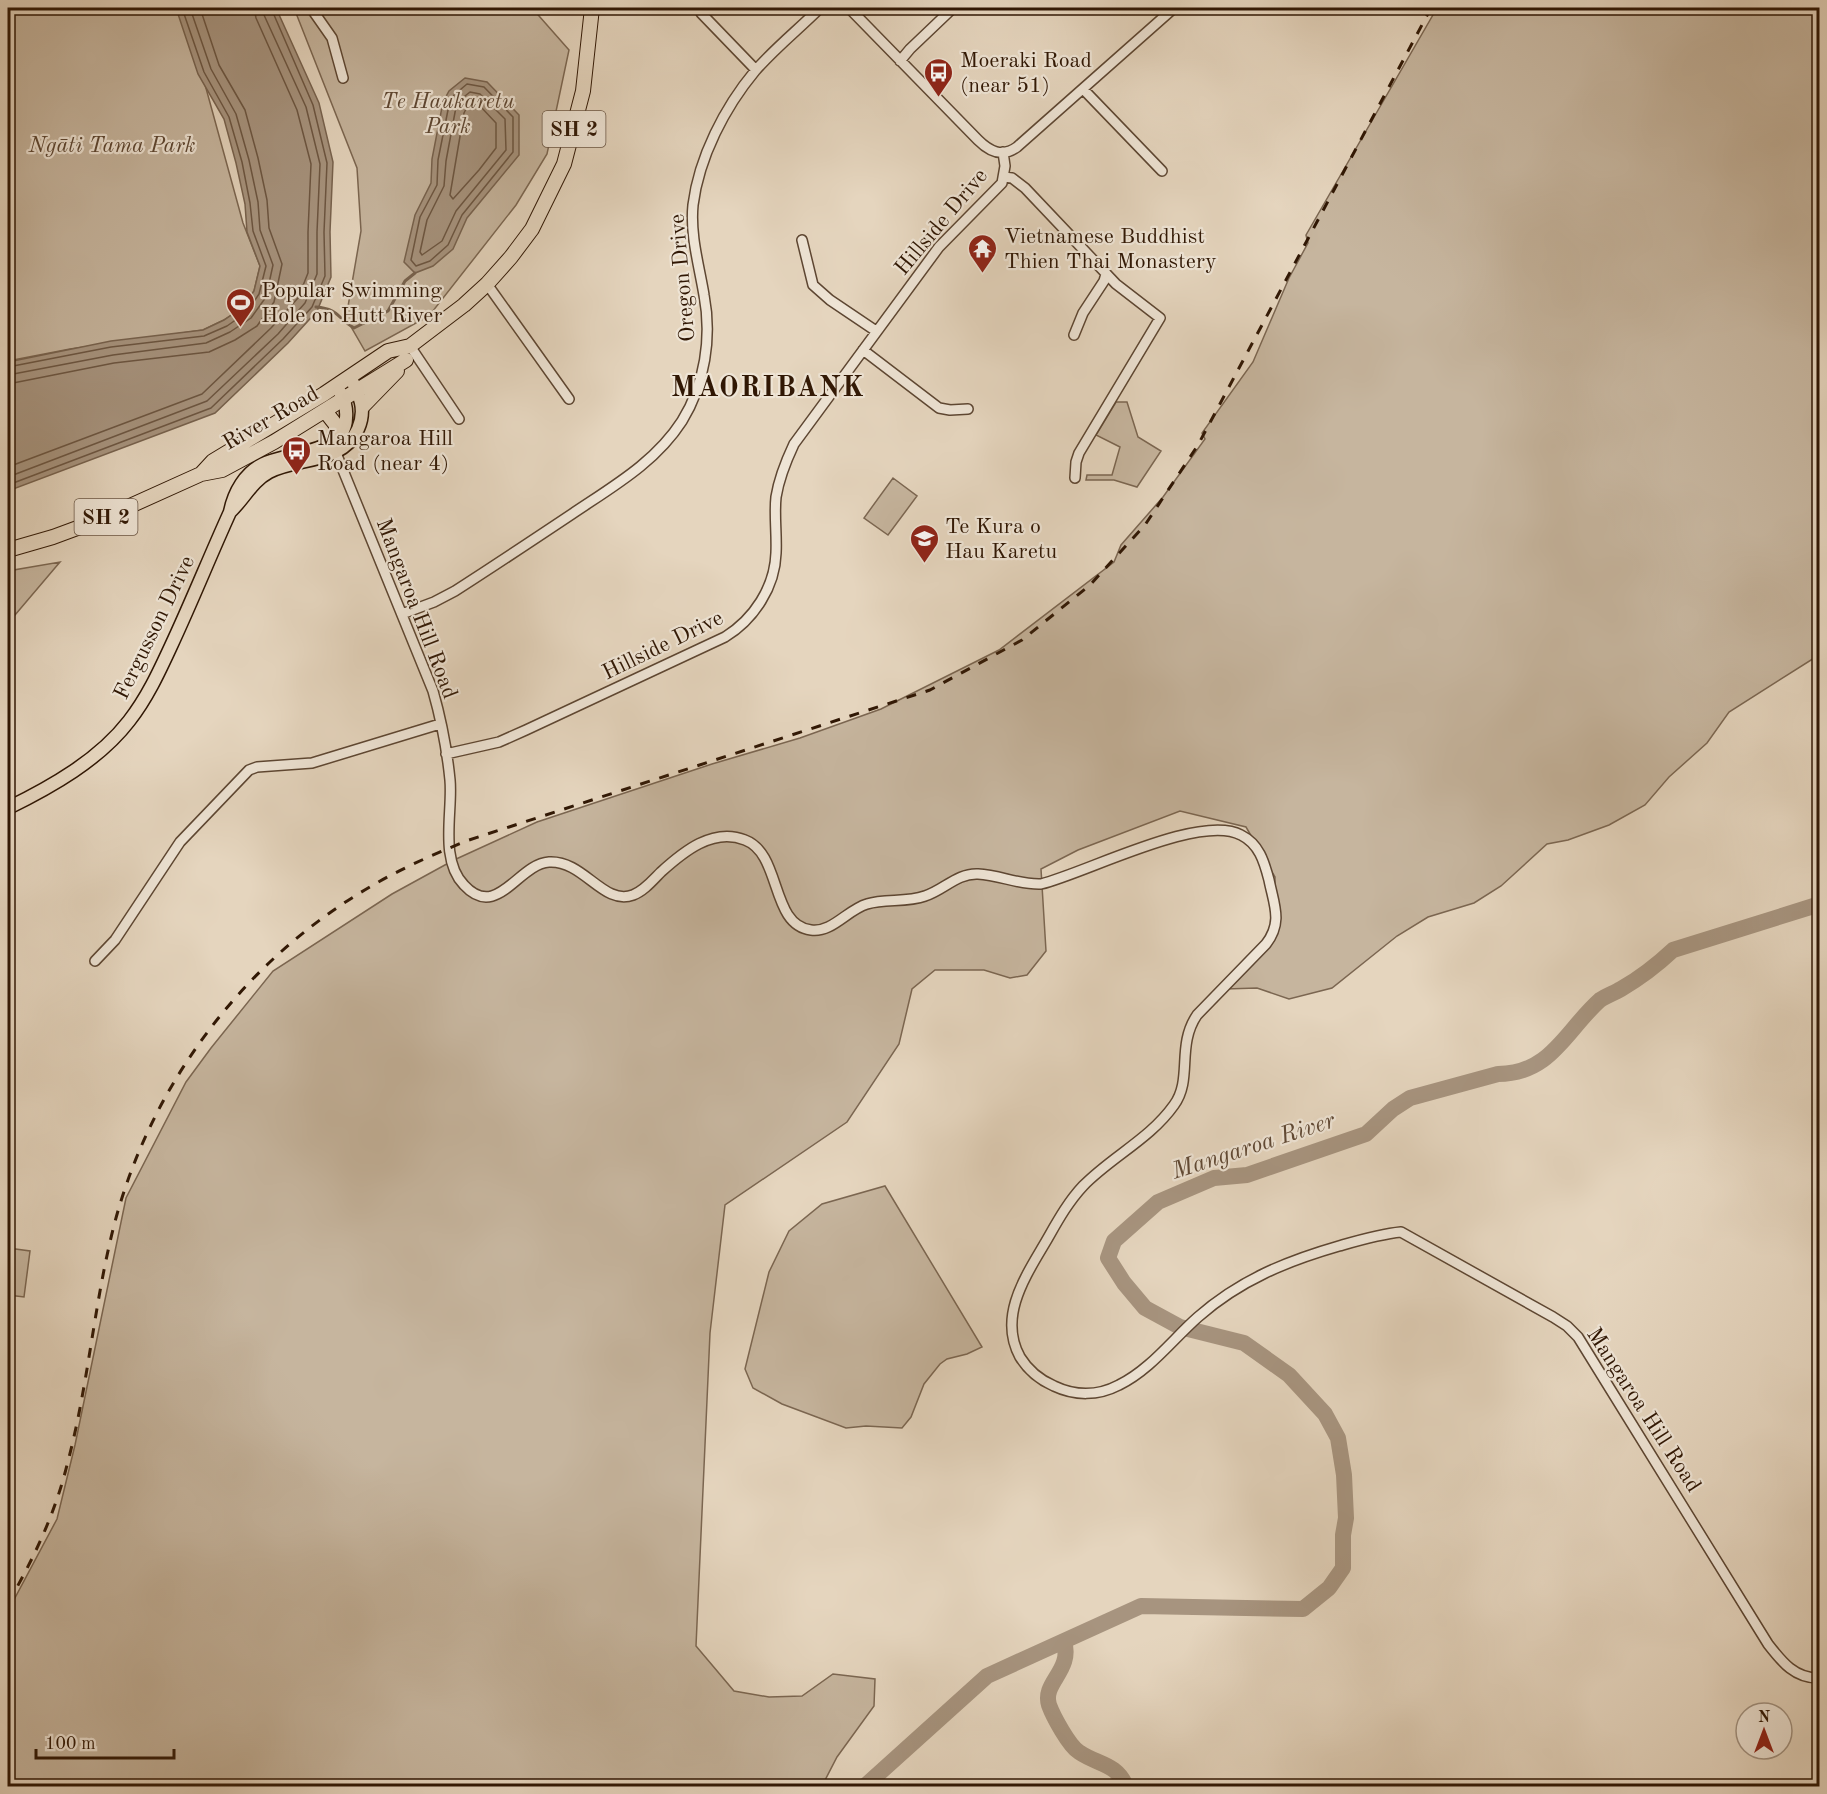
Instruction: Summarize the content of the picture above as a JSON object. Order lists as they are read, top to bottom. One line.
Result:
{"streets":{"highway":["SH 2","River Road"],"main road":["Fergusson Drive"],"street":["Hillside Drive","Oregon Drive","Mangaroa Hill Road"]},"crossings":[["SH 2","River Road"],["Hillside Drive","Mangaroa Hill Road"],["Oregon Drive","Mangaroa Hill Road"],["Mangaroa Hill Road","Fergusson Drive"]],"districts":["MAORIBANK"],"water":["Mangaroa River"],"parks":["Te Haukaretu Park","Ngāti Tama Park"],"places":{"bus stop":["Moeraki Road (near 51)","Mangaroa Hill Road (near 4)"],"temple":["Vietnamese Buddhist Thien Thai Monastery"],"sports":["Popular Swimming Hole on Hutt River"],"school or university":["Te Kura o Hau Karetu"]},"scale_bar":"100 m","north":"top"}
